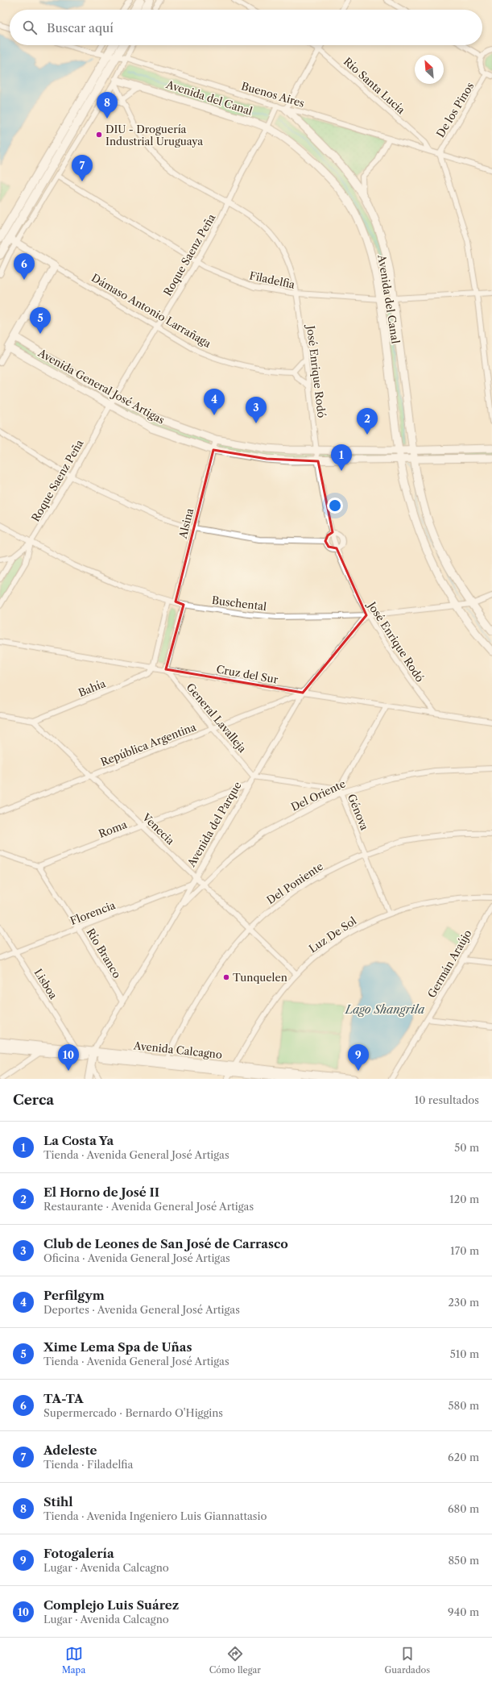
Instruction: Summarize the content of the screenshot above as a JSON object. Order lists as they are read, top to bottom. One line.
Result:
{"streets":{"street":["Río Santa Lucía","Buenos Aires","Avenida del Canal","De los Pinos","Roque Saenz Peña","Filadelfia","Dámaso Antonio Larrañaga","José Enrique Rodó","Avenida General José Artigas","Alsina","Buschental","Cruz del Sur","Bahía","General Lavalleja","República Argentina","Del Oriente","Génova","Avenida del Parque","Roma","Venecia","Del Poniente","Florencia","Luz De Sol","Río Branco","Germán Araújo","Lisboa","Avenida Calcagno"]},"crossings":[["Río Santa Lucía","Buenos Aires"],["Buenos Aires","Avenida del Canal"],["Buenos Aires","De los Pinos"],["Buenos Aires","Roque Saenz Peña"],["Avenida del Canal","Roque Saenz Peña"],["Avenida del Canal","Filadelfia"],["Avenida del Canal","José Enrique Rodó"],["Avenida del Canal","Avenida General José Artigas"],["Avenida del Canal","Buschental"],["Roque Saenz Peña","Filadelfia"],["Roque Saenz Peña","Dámaso Antonio Larrañaga"],["Roque Saenz Peña","José Enrique Rodó"],["Roque Saenz Peña","Avenida General José Artigas"],["Roque Saenz Peña","Buschental"],["Filadelfia","José Enrique Rodó"],["José Enrique Rodó","Avenida General José Artigas"],["José Enrique Rodó","Buschental"],["José Enrique Rodó","Cruz del Sur"],["José Enrique Rodó","Avenida del Parque"],["Avenida General José Artigas","Alsina"],["Alsina","Buschental"],["Buschental","Avenida del Parque"],["Cruz del Sur","Bahía"],["Cruz del Sur","General Lavalleja"],["Cruz del Sur","República Argentina"],["Cruz del Sur","Génova"],["Cruz del Sur","Avenida del Parque"],["Bahía","Venecia"],["General Lavalleja","República Argentina"],["General Lavalleja","Avenida del Parque"],["República Argentina","Avenida del Parque"],["República Argentina","Venecia"],["Del Oriente","Génova"],["Del Oriente","Avenida del Parque"],["Del Oriente","Venecia"],["Génova","Del Poniente"],["Génova","Luz De Sol"],["Avenida del Parque","Roma"],["Avenida del Parque","Venecia"],["Avenida del Parque","Florencia"],["Avenida del Parque","Río Branco"],["Avenida del Parque","Avenida Calcagno"],["Roma","Venecia"],["Roma","Río Branco"],["Venecia","Del Poniente"],["Venecia","Luz De Sol"],["Del Poniente","Avenida Calcagno"],["Florencia","Río Branco"],["Florencia","Lisboa"],["Luz De Sol","Avenida Calcagno"],["Lisboa","Avenida Calcagno"]],"water":["Lago Shangrila"],"places":["DIU - Droguería Industrial Uruguaya","Tunquelen"],"north":"top left","page":{"search":"Buscar aquí","pins":["8","7","6","5","4","3","2","1","9","10"],"heading":["Cerca","10 resultados"],"list":[{"mark":"1","name":"La Costa Ya","note":"Tienda · Avenida General José Artigas","value":"50 m"},{"mark":"2","name":"El Horno de José II","note":"Restaurante · Avenida General José Artigas","value":"120 m"},{"mark":"3","name":"Club de Leones de San José de Carrasco","note":"Oficina · Avenida General José Artigas","value":"170 m"},{"mark":"4","name":"Perfilgym","note":"Deportes · Avenida General José Artigas","value":"230 m"},{"mark":"5","name":"Xime Lema Spa de Uñas","note":"Tienda · Avenida General José Artigas","value":"510 m"},{"mark":"6","name":"TA-TA","note":"Supermercado · Bernardo O'Higgins","value":"580 m"},{"mark":"7","name":"Adeleste","note":"Tienda · Filadelfia","value":"620 m"},{"mark":"8","name":"Stihl","note":"Tienda · Avenida Ingeniero Luis Giannattasio","value":"680 m"},{"mark":"9","name":"Fotogalería","note":"Lugar · Avenida Calcagno","value":"850 m"},{"mark":"10","name":"Complejo Luis Suárez","note":"Lugar · Avenida Calcagno","value":"940 m"}],"nav":["Mapa","Cómo llegar","Guardados"]}}
